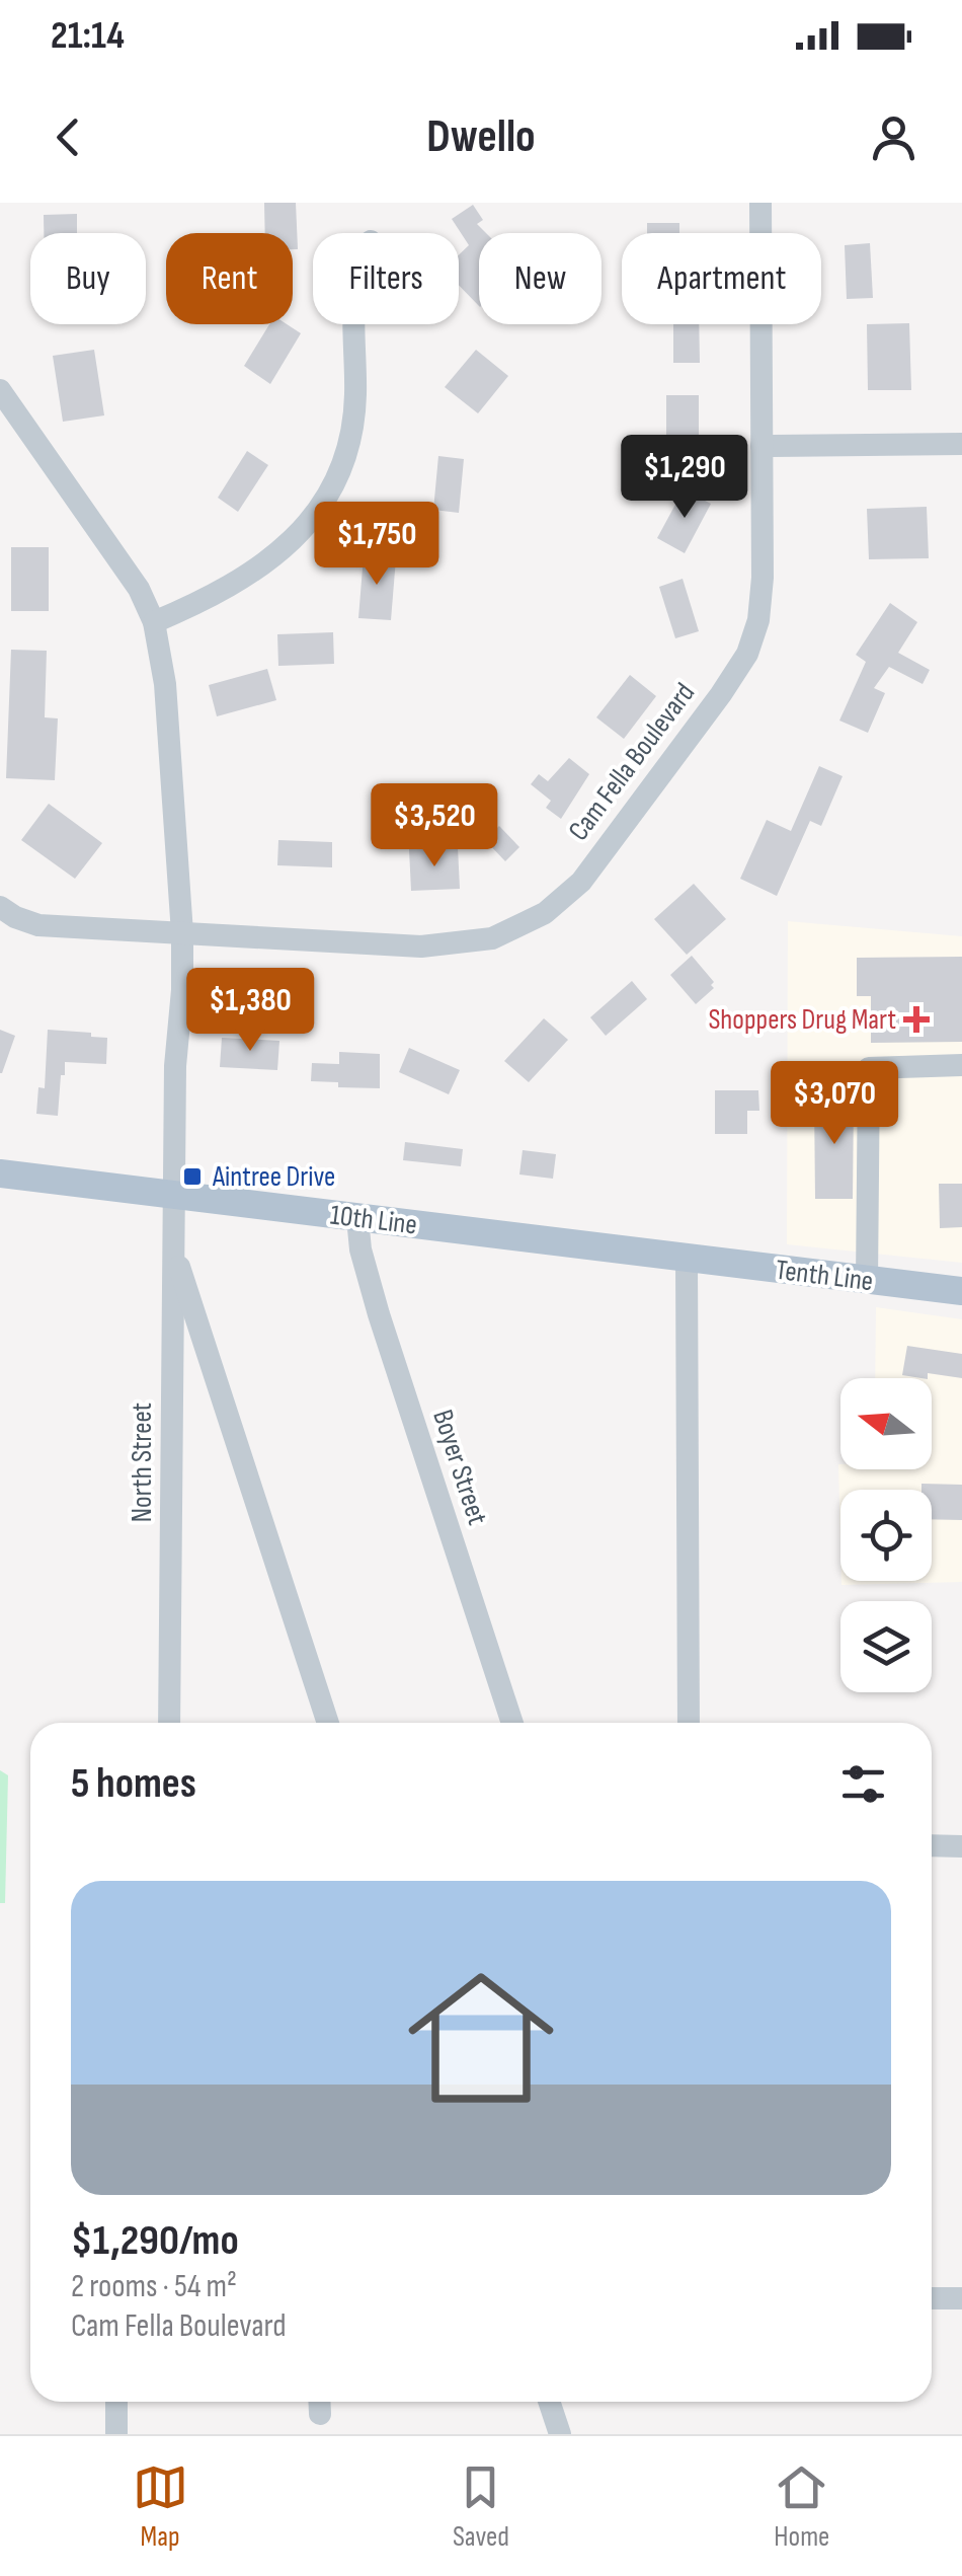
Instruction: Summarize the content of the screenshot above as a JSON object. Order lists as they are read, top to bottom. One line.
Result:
{"streets":{"main road":["10th Line","Tenth Line"],"street":["Cam Fella Boulevard","North Street","Boyer Street"]},"crossings":[["10th Line","Tenth Line"],["10th Line","North Street"],["10th Line","Boyer Street"]],"places":{"health":["Shoppers Drug Mart"],"transit":["Aintree Drive"]},"north":"left","page":{"status":"21:14","header":"Dwello","chip":["Buy","Rent","Filters","New","Apartment"],"price":["$1,290","$1,750","$3,520","$1,380","$3,070"],"heading":"5 homes","list":[{"name":"$1,290/mo","note":"2 rooms · 54 m² · Cam Fella Boulevard"}],"tabs":["Map","Saved","Home"]}}
